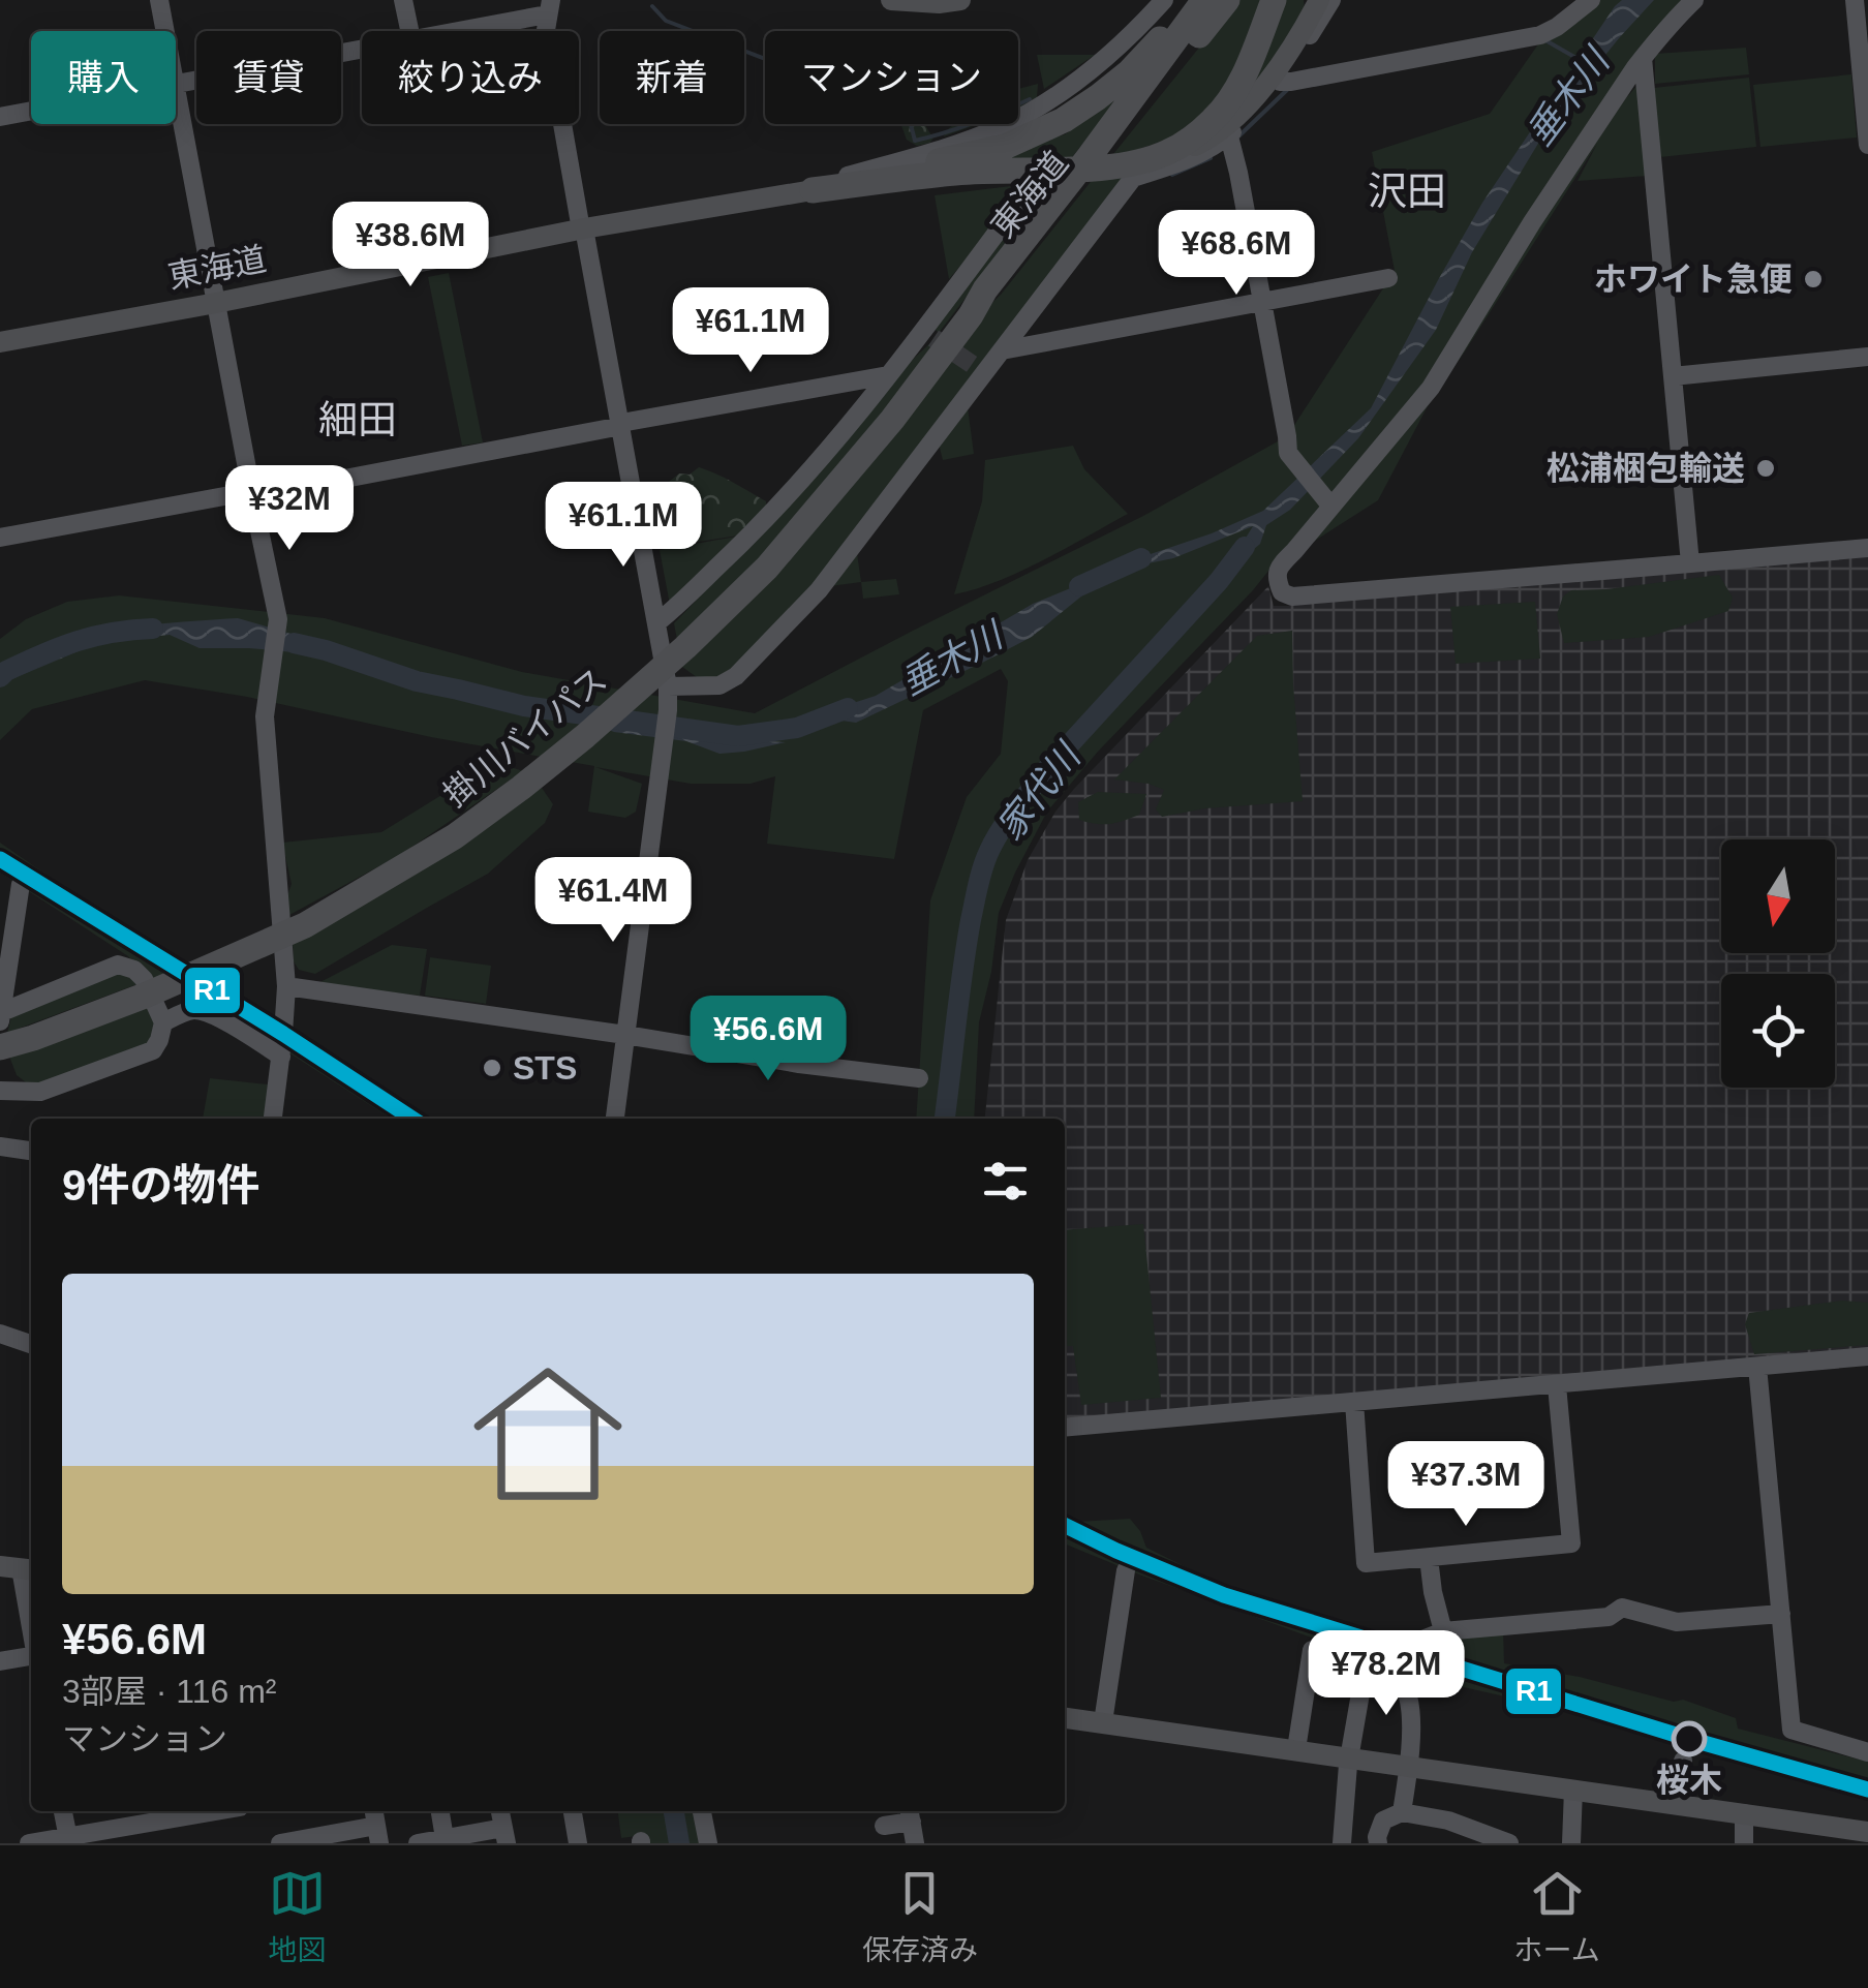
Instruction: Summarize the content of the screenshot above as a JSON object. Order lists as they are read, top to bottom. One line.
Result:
{"streets":{"highway":["東海道","掛川バイパス"]},"crossings":[["東海道","掛川バイパス"]],"districts":["沢田","細田"],"water":["垂木川","家代川"],"places":["ホワイト急便","松浦梱包輸送","STS","桜木"],"lines":["transit line R1"],"north":"bottom","page":{"chip":["購入","賃貸","絞り込み","新着","マンション"],"price":["¥38.6M","¥68.6M","¥61.1M","¥32M","¥61.1M","¥61.4M","¥56.6M","¥37.3M","¥78.2M"],"heading":"9件の物件","list":[{"name":"¥56.6M","note":"3部屋 · 116 m² · マンション"}],"tabs":["地図","保存済み","ホーム"]}}
